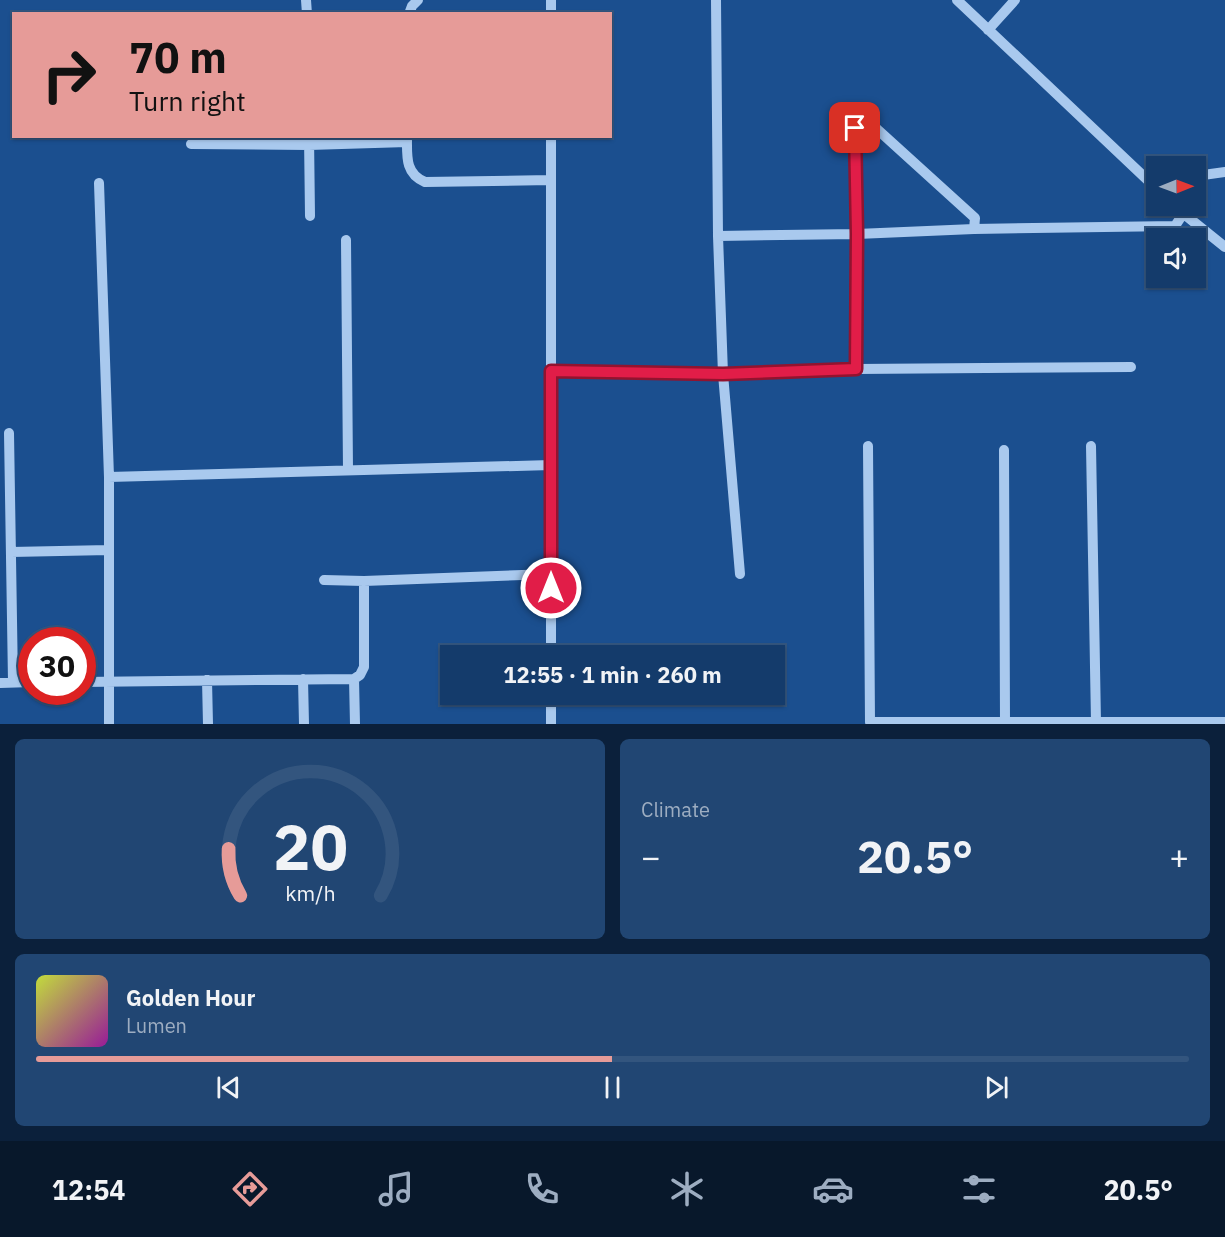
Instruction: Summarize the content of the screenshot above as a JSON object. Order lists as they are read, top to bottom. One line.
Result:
{"north":"right","page":{"turn":["70 m","Turn right"],"limit":"30","trip":"12:55 · 1 min · 260 m","tile":"Climate","heat":["−","20.5°","+"],"song":["Golden Hour","Lumen"],"tabs":["12:54","20.5°"],"gauge":["20","km/h"]}}
